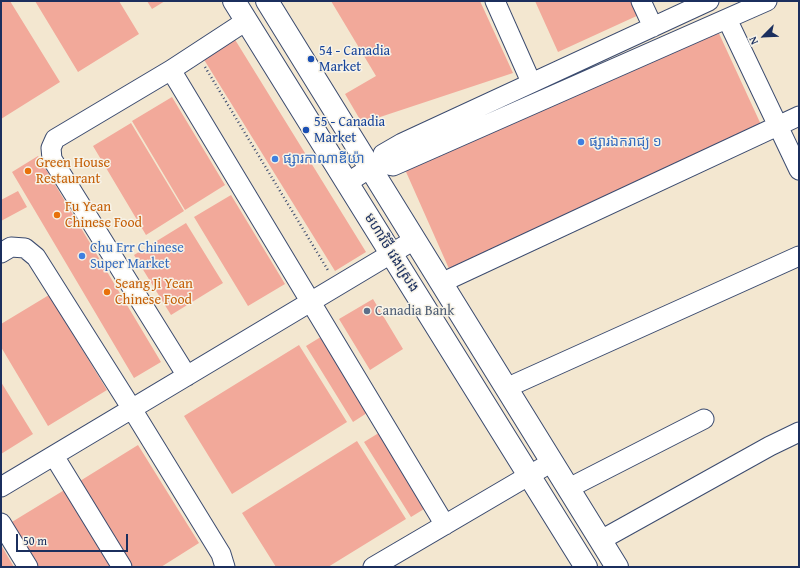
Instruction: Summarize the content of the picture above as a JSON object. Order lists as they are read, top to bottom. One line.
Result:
{"streets":{"main road":["មហាវិថី វេងស្រេង"]},"places":["54 - Canadia Market","55 - Canadia Market","ផ្សារឯករាជ្យ ១","ផ្សារកាណាឌីយ៉ា","Green House Restaurant","Fu Yean Chinese Food","Chu Err Chinese Super Market","Seang Ji Yean Chinese Food","Canadia Bank"],"scale_bar":"50 m","north":"bottom left"}
